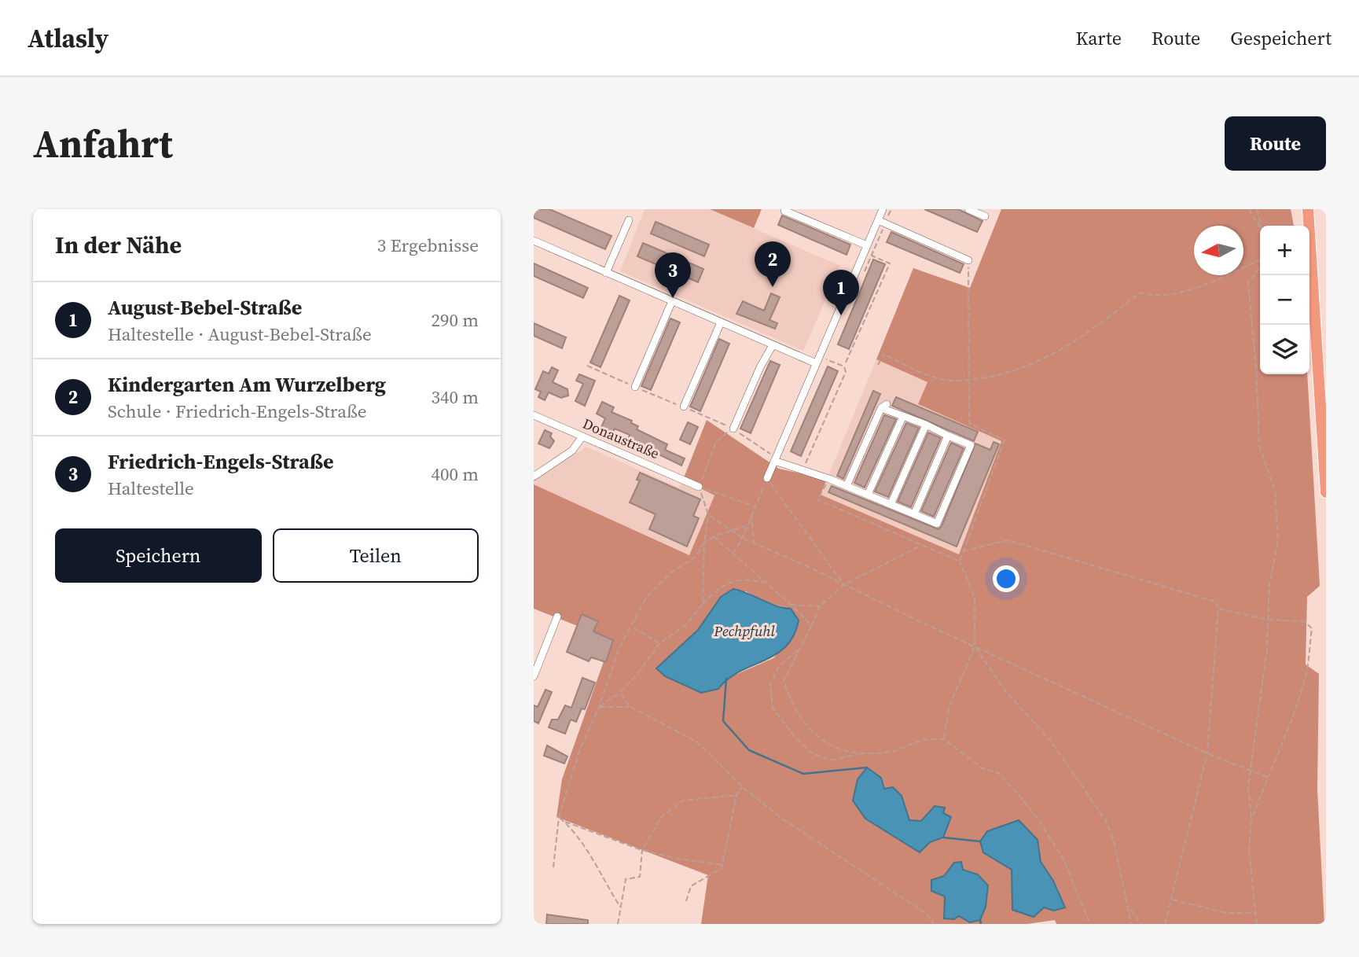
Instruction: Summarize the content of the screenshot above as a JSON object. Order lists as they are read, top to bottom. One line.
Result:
{"streets":{"street":["Donaustraße"]},"water":["Pechpfuhl"],"north":"left","page":{"header":"Atlasly","nav":["Karte","Route","Gespeichert"],"buttons":["Route",["Speichern","Teilen"]],"title":"Anfahrt","heading":["In der Nähe","3 Ergebnisse"],"map_buttons":["+","−"],"pins":["2","3","1"],"list":[{"mark":"1","name":"August-Bebel-Straße","note":"Haltestelle · August-Bebel-Straße","value":"290 m"},{"mark":"2","name":"Kindergarten Am Wurzelberg","note":"Schule · Friedrich-Engels-Straße","value":"340 m"},{"mark":"3","name":"Friedrich-Engels-Straße","note":"Haltestelle","value":"400 m"}]}}
